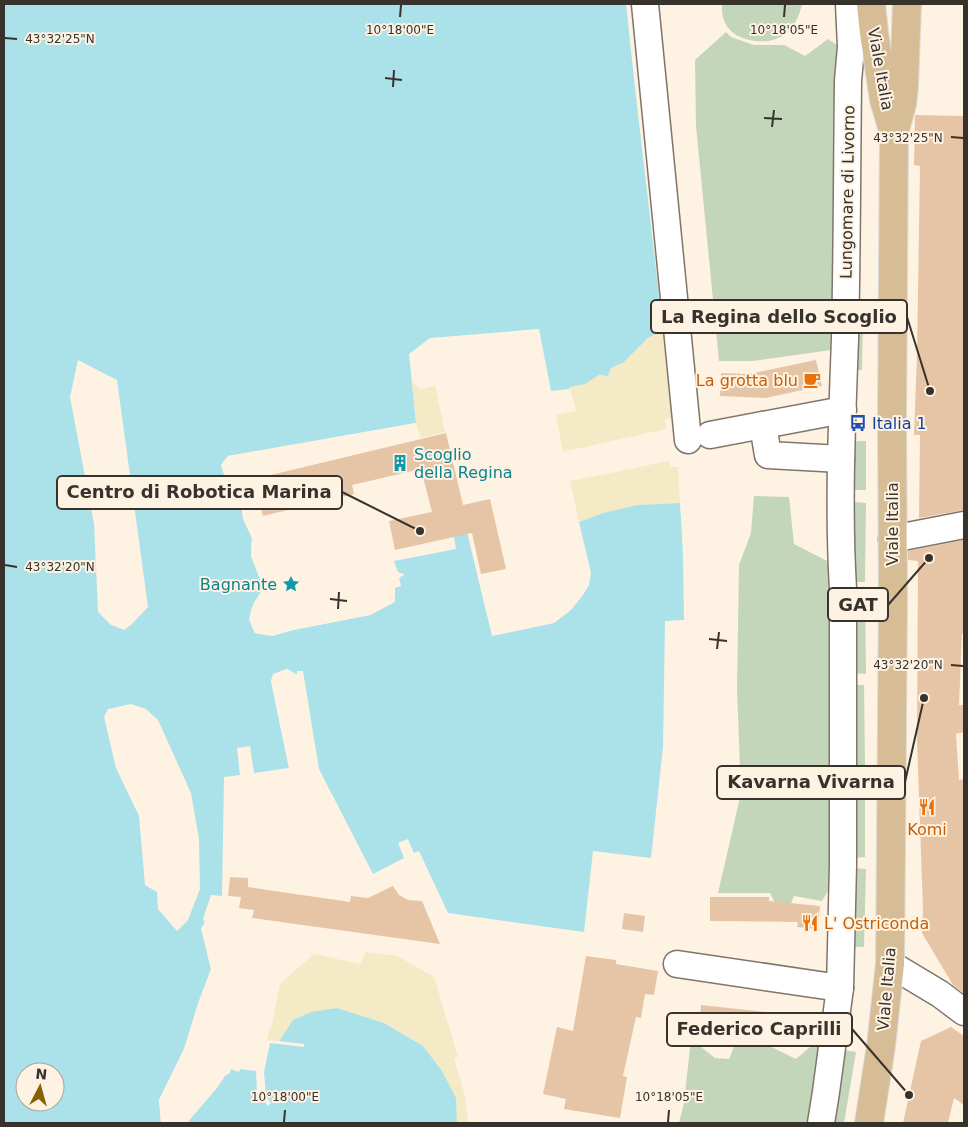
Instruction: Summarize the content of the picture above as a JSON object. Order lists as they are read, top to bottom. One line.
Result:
{"streets":{"main road":["Viale Italia"],"street":["Lungomare di Livorno"]},"places":{"cafe":["La grotta blu"],"other":["La Regina dello Scoglio","Centro di Robotica Marina","GAT","Kavarna Vivarna","Federico Caprilli"],"bus stop":["Italia 1"],"building":["Scoglio della Regina"],"place":["Bagnante"],"restaurant":["Komi","L' Ostriconda"]},"north":"top","coordinates":["10°18'00\"E","10°18'05\"E","43°32'25\"N","43°32'20\"N"]}
